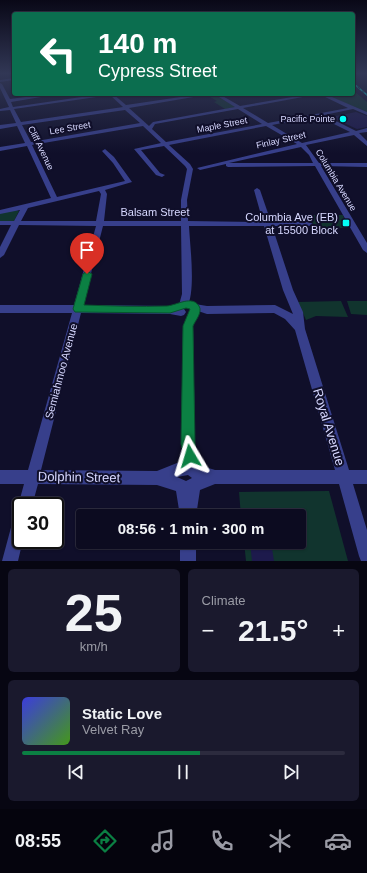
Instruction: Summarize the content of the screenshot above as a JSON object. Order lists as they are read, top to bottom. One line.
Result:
{"streets":{"street":["Maple Street","Lee Street","Finlay Street","Cliff Avenue","Columbia Avenue","Balsam Street","Semiahmoo Avenue","Royal Avenue","Dolphin Street"]},"crossings":[["Maple Street","Columbia Avenue"],["Lee Street","Cliff Avenue"],["Finlay Street","Columbia Avenue"],["Balsam Street","Semiahmoo Avenue"],["Balsam Street","Royal Avenue"],["Semiahmoo Avenue","Dolphin Street"]],"places":{"other":["Pacific Pointe"],"transit":["Columbia Ave (EB) at 15500 Block"]},"page":{"turn":["140 m","Cypress Street"],"limit":"30","trip":"08:56 · 1 min · 300 m","tile":[["25","km/h"],"Climate"],"heat":["−","21.5°","+"],"song":["Static Love","Velvet Ray"],"tabs":"08:55"}}
